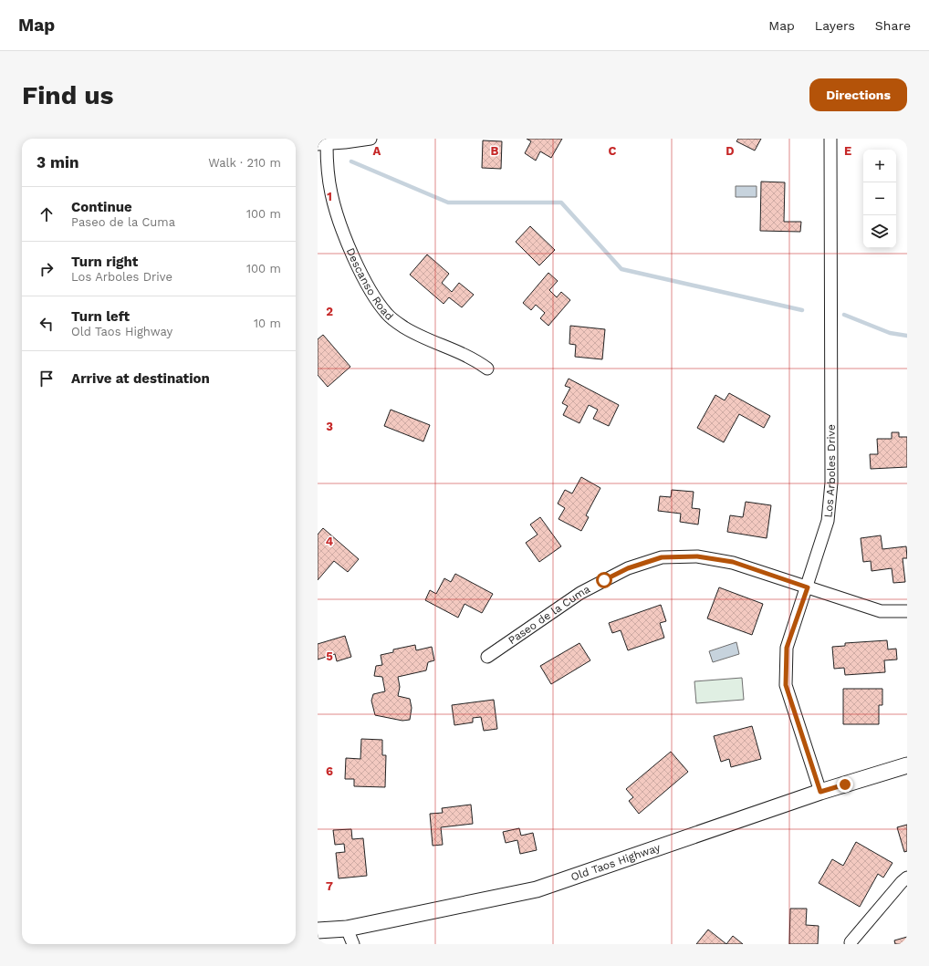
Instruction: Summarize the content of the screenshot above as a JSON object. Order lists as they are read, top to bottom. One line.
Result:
{"streets":{"street":["Descanso Road","Los Arboles Drive","Paseo de la Cuma","Old Taos Highway"]},"crossings":[["Los Arboles Drive","Paseo de la Cuma"],["Los Arboles Drive","Old Taos Highway"]],"page":{"header":"Map","nav":["Map","Layers","Share"],"buttons":"Directions","title":"Find us","heading":["3 min","Walk · 210 m"],"map_buttons":["+","−"],"list":[["Continue","Paseo de la Cuma","100 m"],["Turn right","Los Arboles Drive","100 m"],["Turn left","Old Taos Highway","10 m"],"Arrive at destination"]},"grid":{"columns":["A","B","C","D","E"],"rows":["1","2","3","4","5","6","7"]}}
